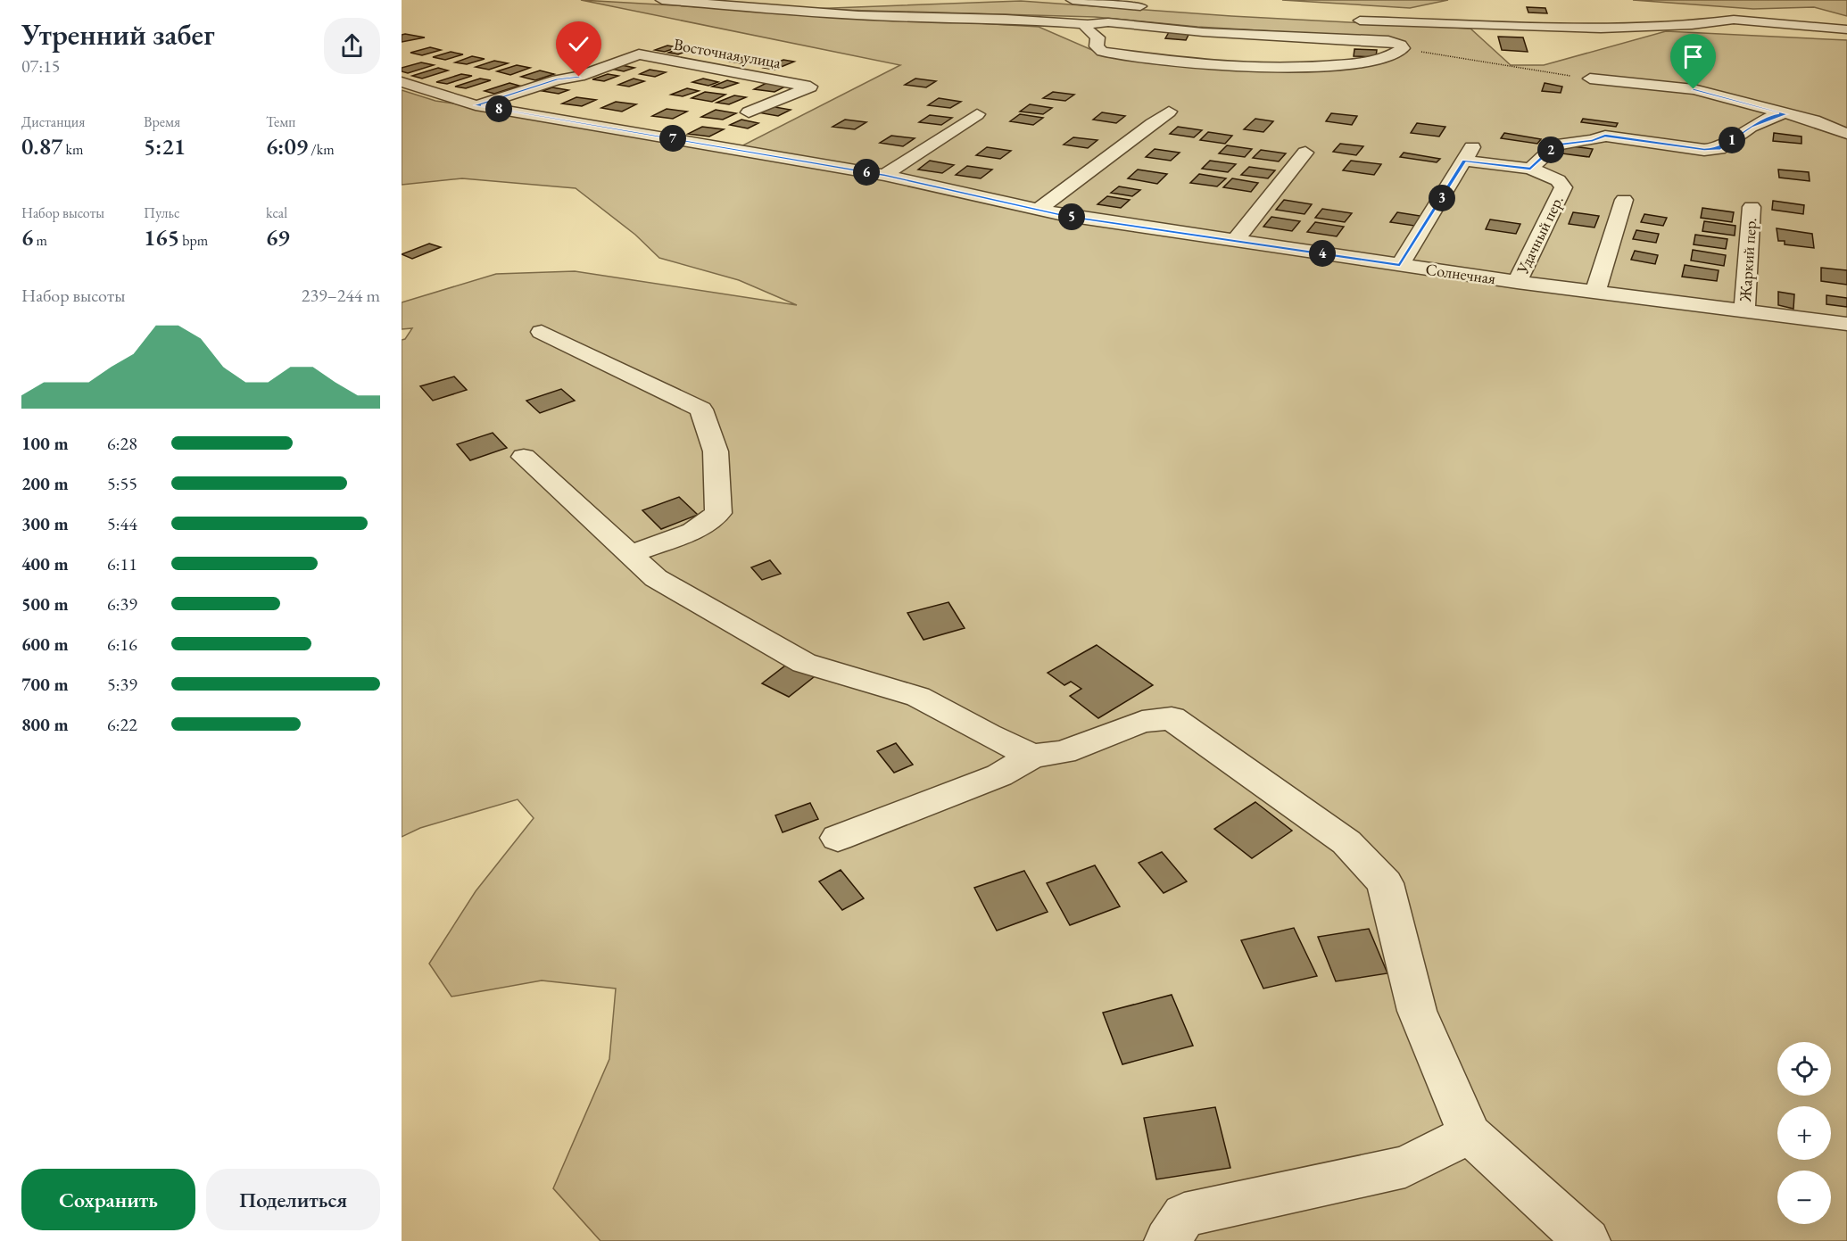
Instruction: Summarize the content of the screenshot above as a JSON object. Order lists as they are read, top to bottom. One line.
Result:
{"streets":{"street":["Восточная улица","Удачный пер.","Жаркий пер.","Солнечная"]},"crossings":[["Восточная улица","Солнечная"],["Удачный пер.","Солнечная"],["Жаркий пер.","Солнечная"]],"page":{"heading":["Утренний забег","07:15"],"stats":[["Дистанция","0.87 km"],["Время","5:21"],["Темп","6:09 /km"],["Набор высоты","6 m"],["Пульс","165 bpm"],["kcal","69"]],"pins":["8","7","1","2","6","3","5","4"],"chart":["Набор высоты","239–244 m"],"list":[{"name":"100 m","note":"6:28"},{"name":"200 m","note":"5:55"},{"name":"300 m","note":"5:44"},{"name":"400 m","note":"6:11"},{"name":"500 m","note":"6:39"},{"name":"600 m","note":"6:16"},{"name":"700 m","note":"5:39"},{"name":"800 m","note":"6:22"}],"map_buttons":["+","−"],"buttons":["Сохранить","Поделиться"]}}
